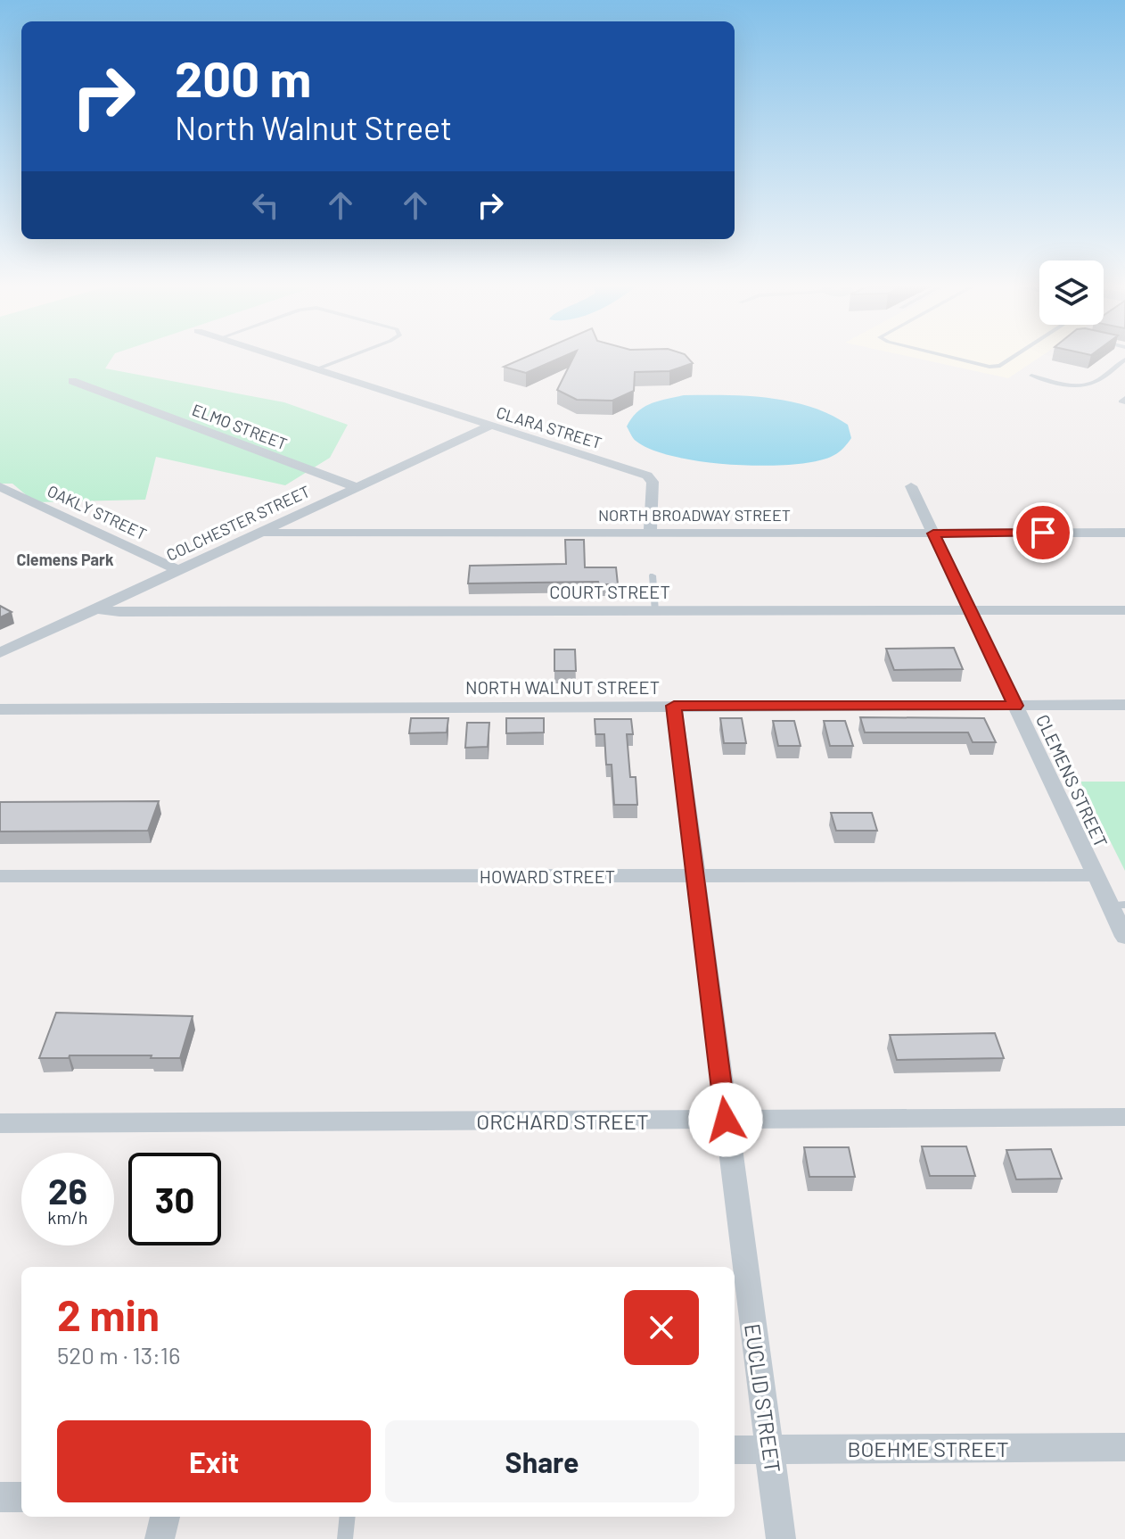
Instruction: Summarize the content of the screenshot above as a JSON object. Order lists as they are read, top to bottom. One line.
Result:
{"streets":{"street":["ELMO STREET","CLARA STREET","OAKLY STREET","NORTH BROADWAY STREET","COLCHESTER STREET","COURT STREET","NORTH WALNUT STREET","CLEMENS STREET","HOWARD STREET","ORCHARD STREET","EUCLID STREET","BOEHME STREET"]},"crossings":[["ELMO STREET","COLCHESTER STREET"],["CLARA STREET","NORTH BROADWAY STREET"],["CLARA STREET","COLCHESTER STREET"],["OAKLY STREET","COLCHESTER STREET"],["NORTH BROADWAY STREET","COLCHESTER STREET"],["NORTH BROADWAY STREET","CLEMENS STREET"],["COLCHESTER STREET","COURT STREET"],["COURT STREET","CLEMENS STREET"],["NORTH WALNUT STREET","CLEMENS STREET"],["NORTH WALNUT STREET","EUCLID STREET"],["CLEMENS STREET","HOWARD STREET"],["HOWARD STREET","EUCLID STREET"],["ORCHARD STREET","EUCLID STREET"],["EUCLID STREET","BOEHME STREET"]],"districts":["Clemens Park"],"page":{"turn":["200 m","North Walnut Street"],"speed":"26 km/h","limit":"30","heading":["2 min","520 m · 13:16"],"buttons":["Exit","Share"]}}
